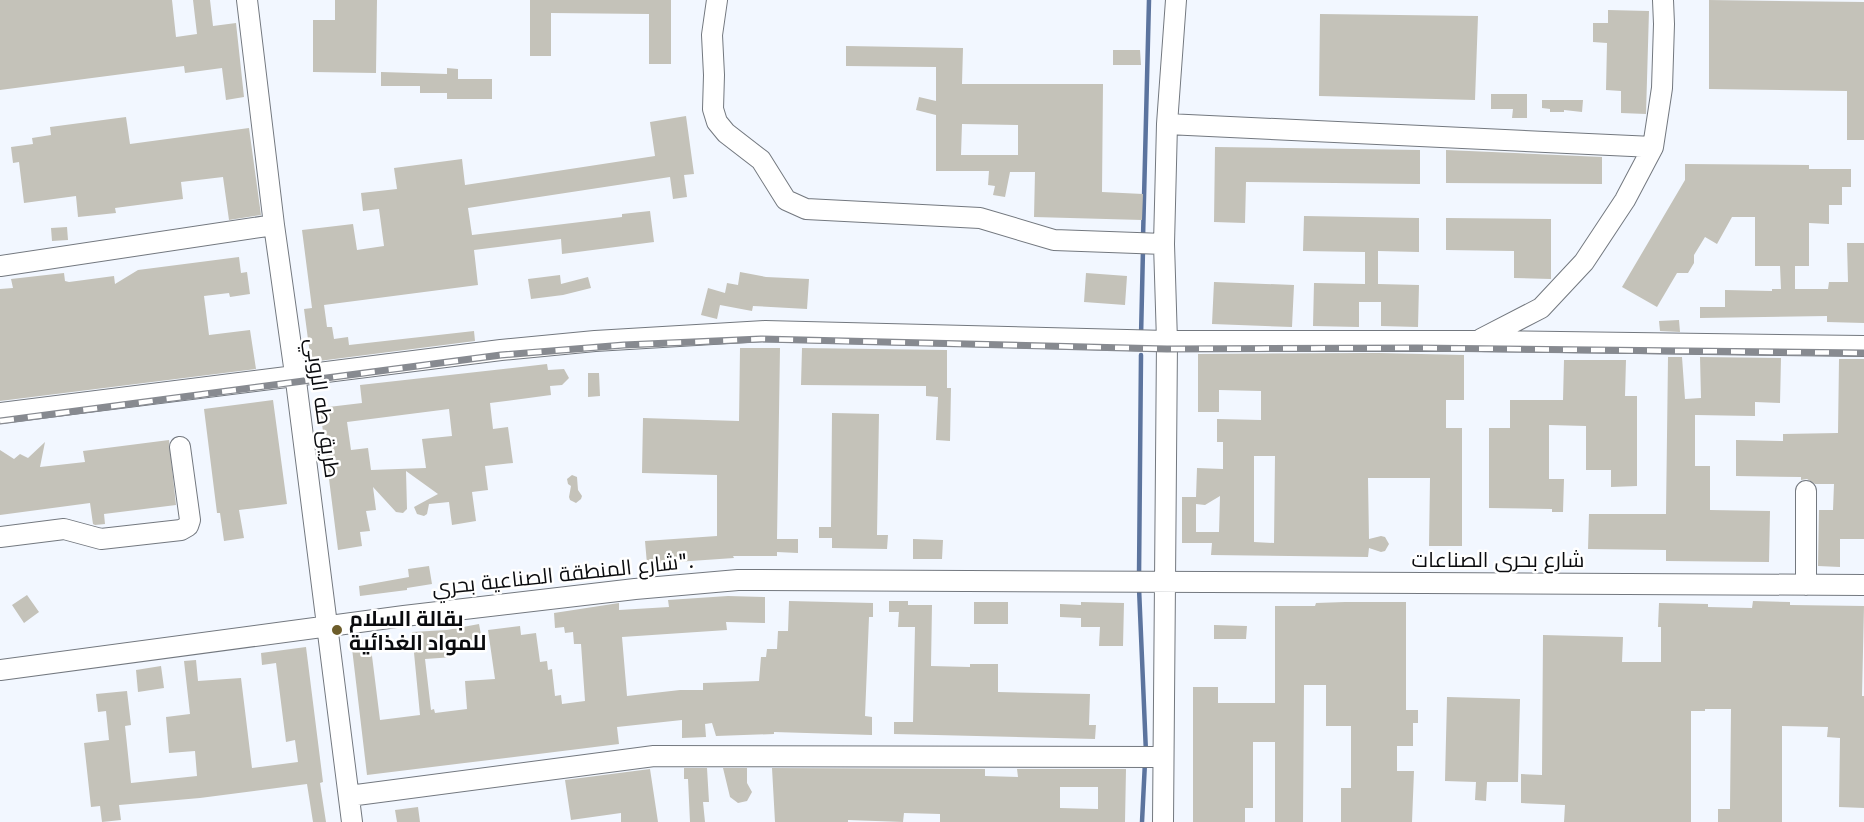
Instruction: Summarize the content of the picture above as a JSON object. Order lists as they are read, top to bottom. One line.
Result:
{"streets":{"street":["طريق طه الروبي","شارع بحرى الصناعات","شارع المنطقة الصناعية بحري\"."]},"crossings":[["طريق طه الروبي","شارع المنطقة الصناعية بحري\"."],["شارع بحرى الصناعات","شارع المنطقة الصناعية بحري\"."]],"places":["بقالة السلام للمواد الغذائية"]}
